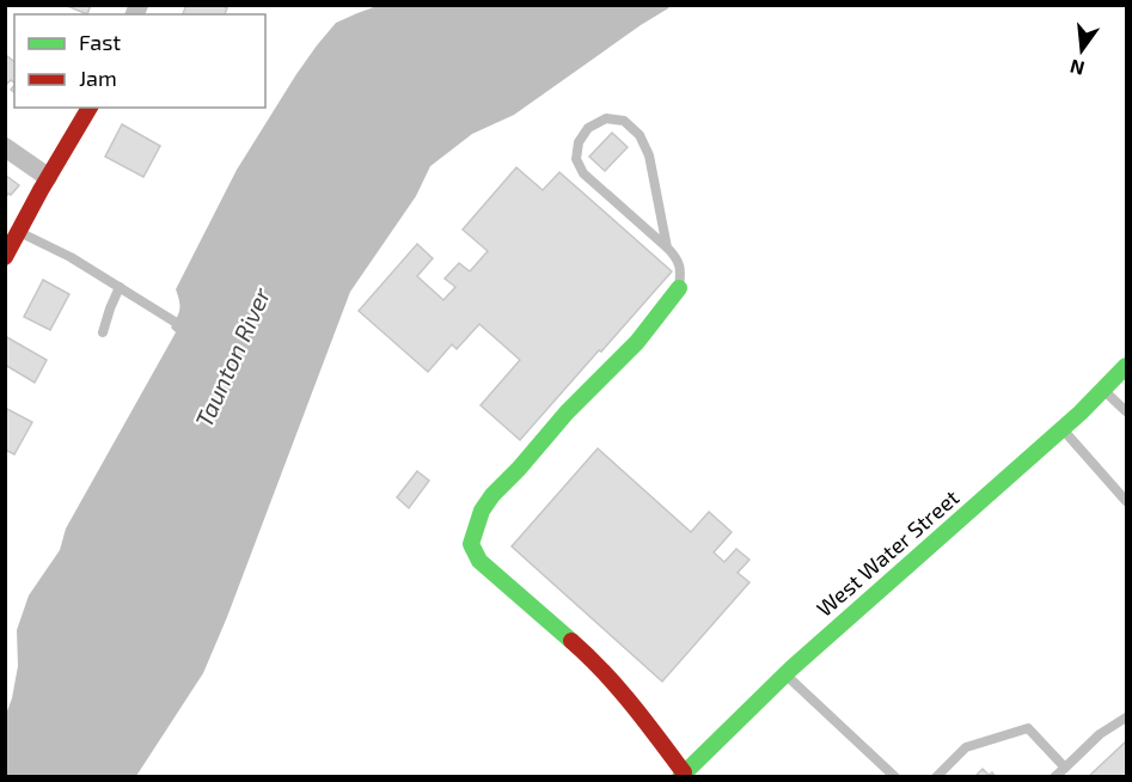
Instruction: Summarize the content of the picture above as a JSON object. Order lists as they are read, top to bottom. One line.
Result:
{"streets":{"street":["West Water Street"]},"water":["Taunton River"],"legend":["Fast","Jam"],"north":"bottom"}
